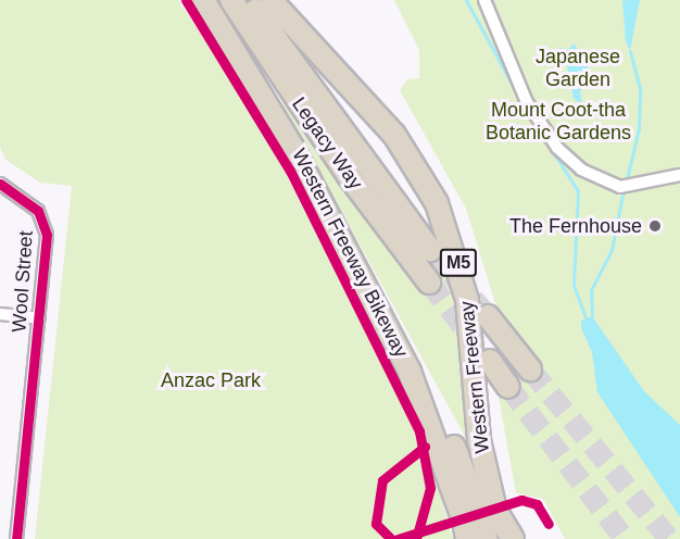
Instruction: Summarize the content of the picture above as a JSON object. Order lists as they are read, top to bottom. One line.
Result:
{"streets":{"highway":["Legacy Way","M5","Western Freeway"],"street":["Wool Street"],"cycle path":["Western Freeway Bikeway"]},"parks":["Japanese Garden","Mount Coot-tha Botanic Gardens","Anzac Park"],"places":["The Fernhouse"]}
